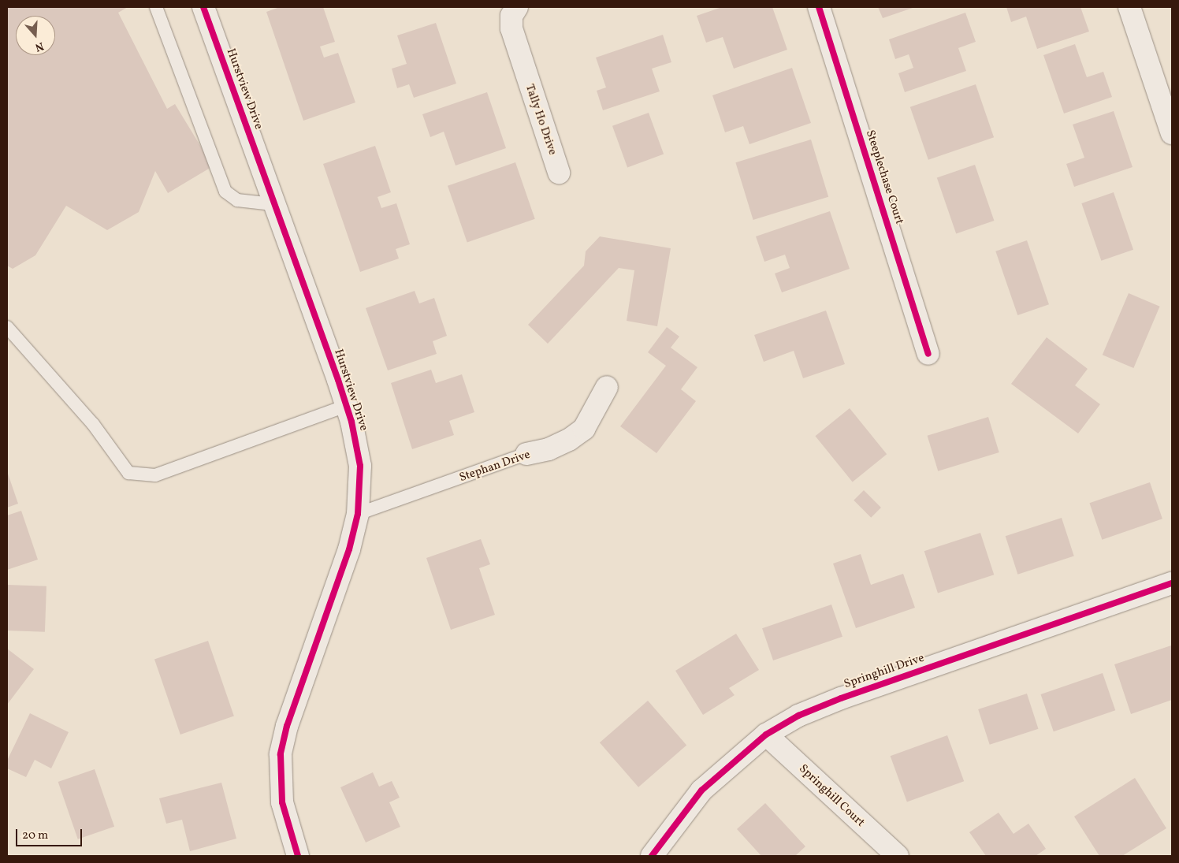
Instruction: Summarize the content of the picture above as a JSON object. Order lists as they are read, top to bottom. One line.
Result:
{"streets":{"street":["Hurstview Drive","Tally Ho Drive","Steeplechase Court","Stephan Drive","Springhill Drive","Springhill Court"]},"crossings":[["Hurstview Drive","Stephan Drive"],["Springhill Drive","Springhill Court"]],"scale_bar":"20 m","north":"bottom"}
